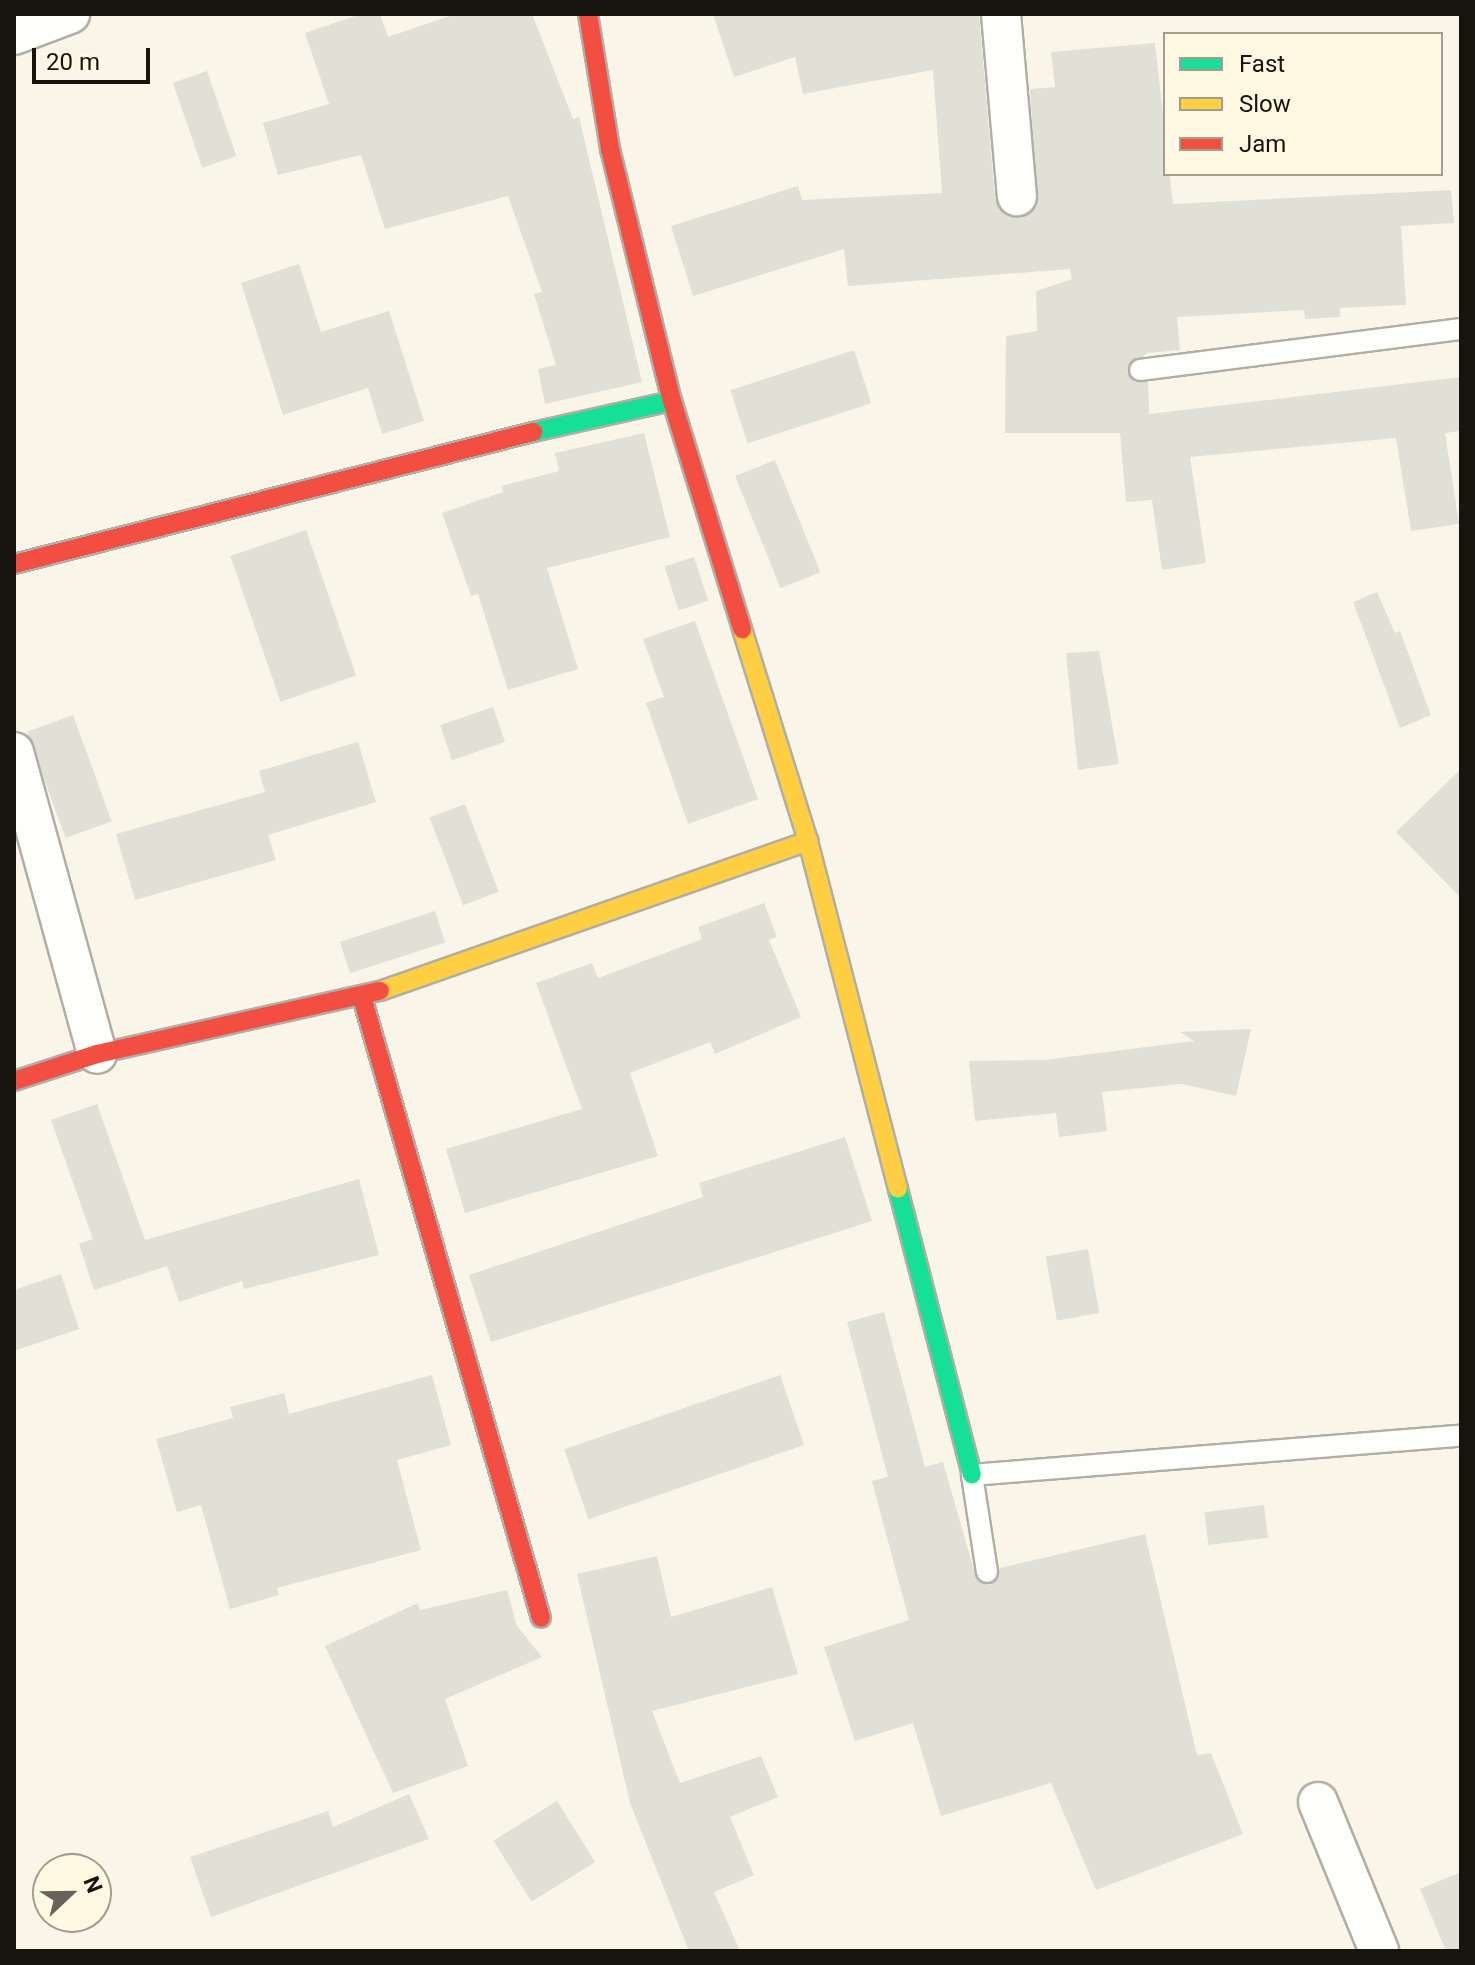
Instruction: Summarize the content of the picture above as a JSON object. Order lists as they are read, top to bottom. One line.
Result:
{"legend":["Fast","Slow","Jam"],"scale_bar":"20 m","north":"right"}
